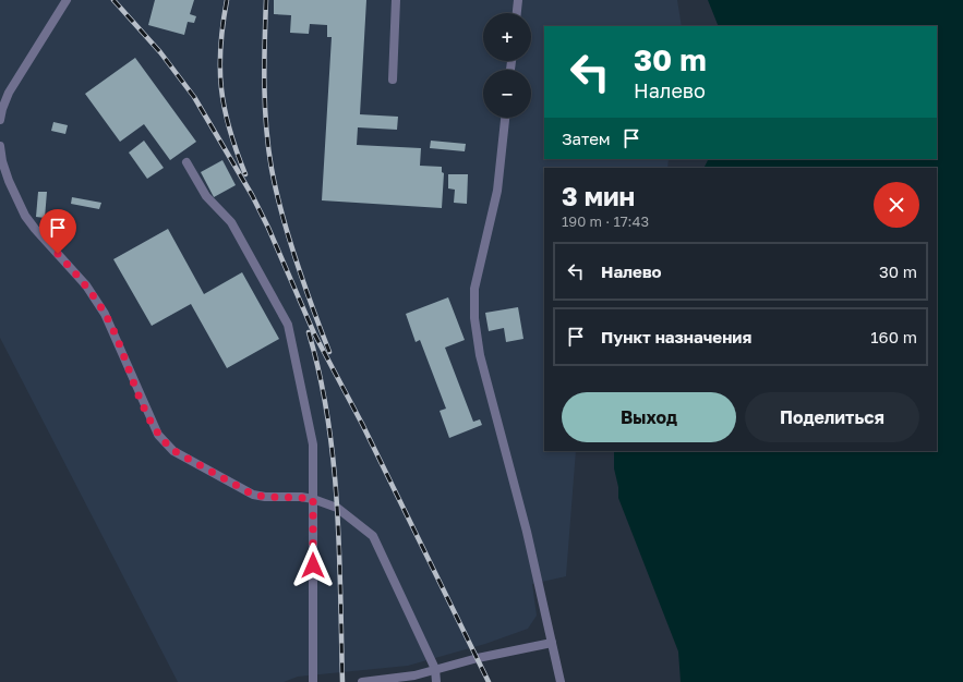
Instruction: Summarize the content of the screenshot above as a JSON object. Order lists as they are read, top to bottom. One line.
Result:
{"page":{"map_buttons":["+","−"],"turn":["30 m","Налево"],"then":"Затем","heading":["3 мин","190 m · 17:43"],"list":[{"name":"Налево","value":"30 m"},{"name":"Пункт назначения","value":"160 m"}],"buttons":["Выход","Поделиться"]}}
